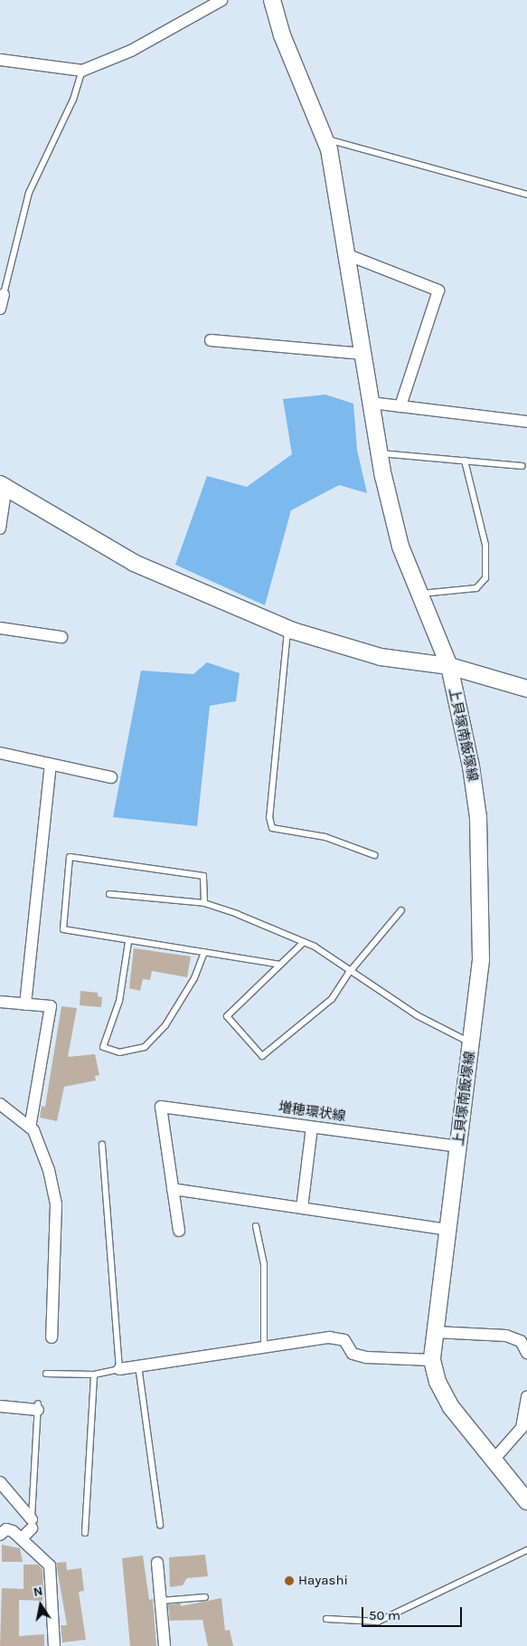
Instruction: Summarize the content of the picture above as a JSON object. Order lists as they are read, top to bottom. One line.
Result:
{"streets":{"street":["上貝塚南飯塚線","増穂環状線"]},"crossings":[["上貝塚南飯塚線","増穂環状線"]],"places":["Hayashi"],"scale_bar":"50 m","north":"top"}
